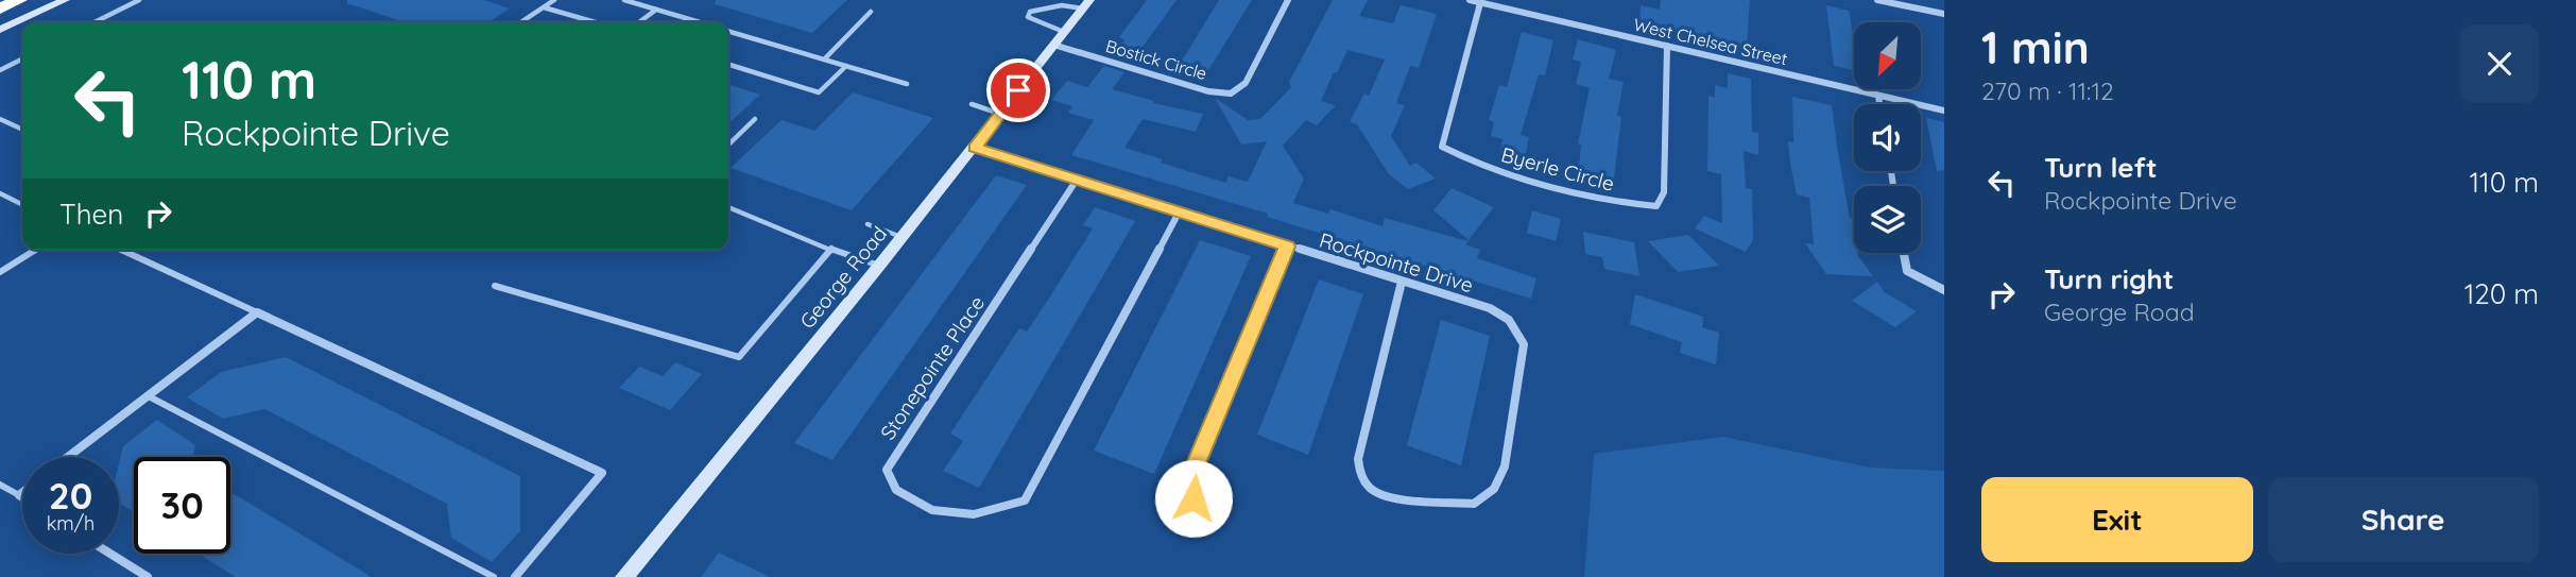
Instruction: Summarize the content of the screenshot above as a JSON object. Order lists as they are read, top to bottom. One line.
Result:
{"streets":{"street":["West Chelsea Street","Bostick Circle","Byerle Circle","Rockpointe Drive","George Road","Stonepointe Place"]},"crossings":[["West Chelsea Street","Byerle Circle"],["Bostick Circle","George Road"],["Rockpointe Drive","George Road"],["Rockpointe Drive","Stonepointe Place"]],"north":"bottom left","page":{"heading":["1 min","270 m · 11:12"],"turn":["110 m","Rockpointe Drive"],"list":[{"name":"Turn left","note":"Rockpointe Drive","value":"110 m"},{"name":"Turn right","note":"George Road","value":"120 m"}],"then":"Then","speed":"20 km/h","limit":"30","buttons":["Exit","Share"]}}
